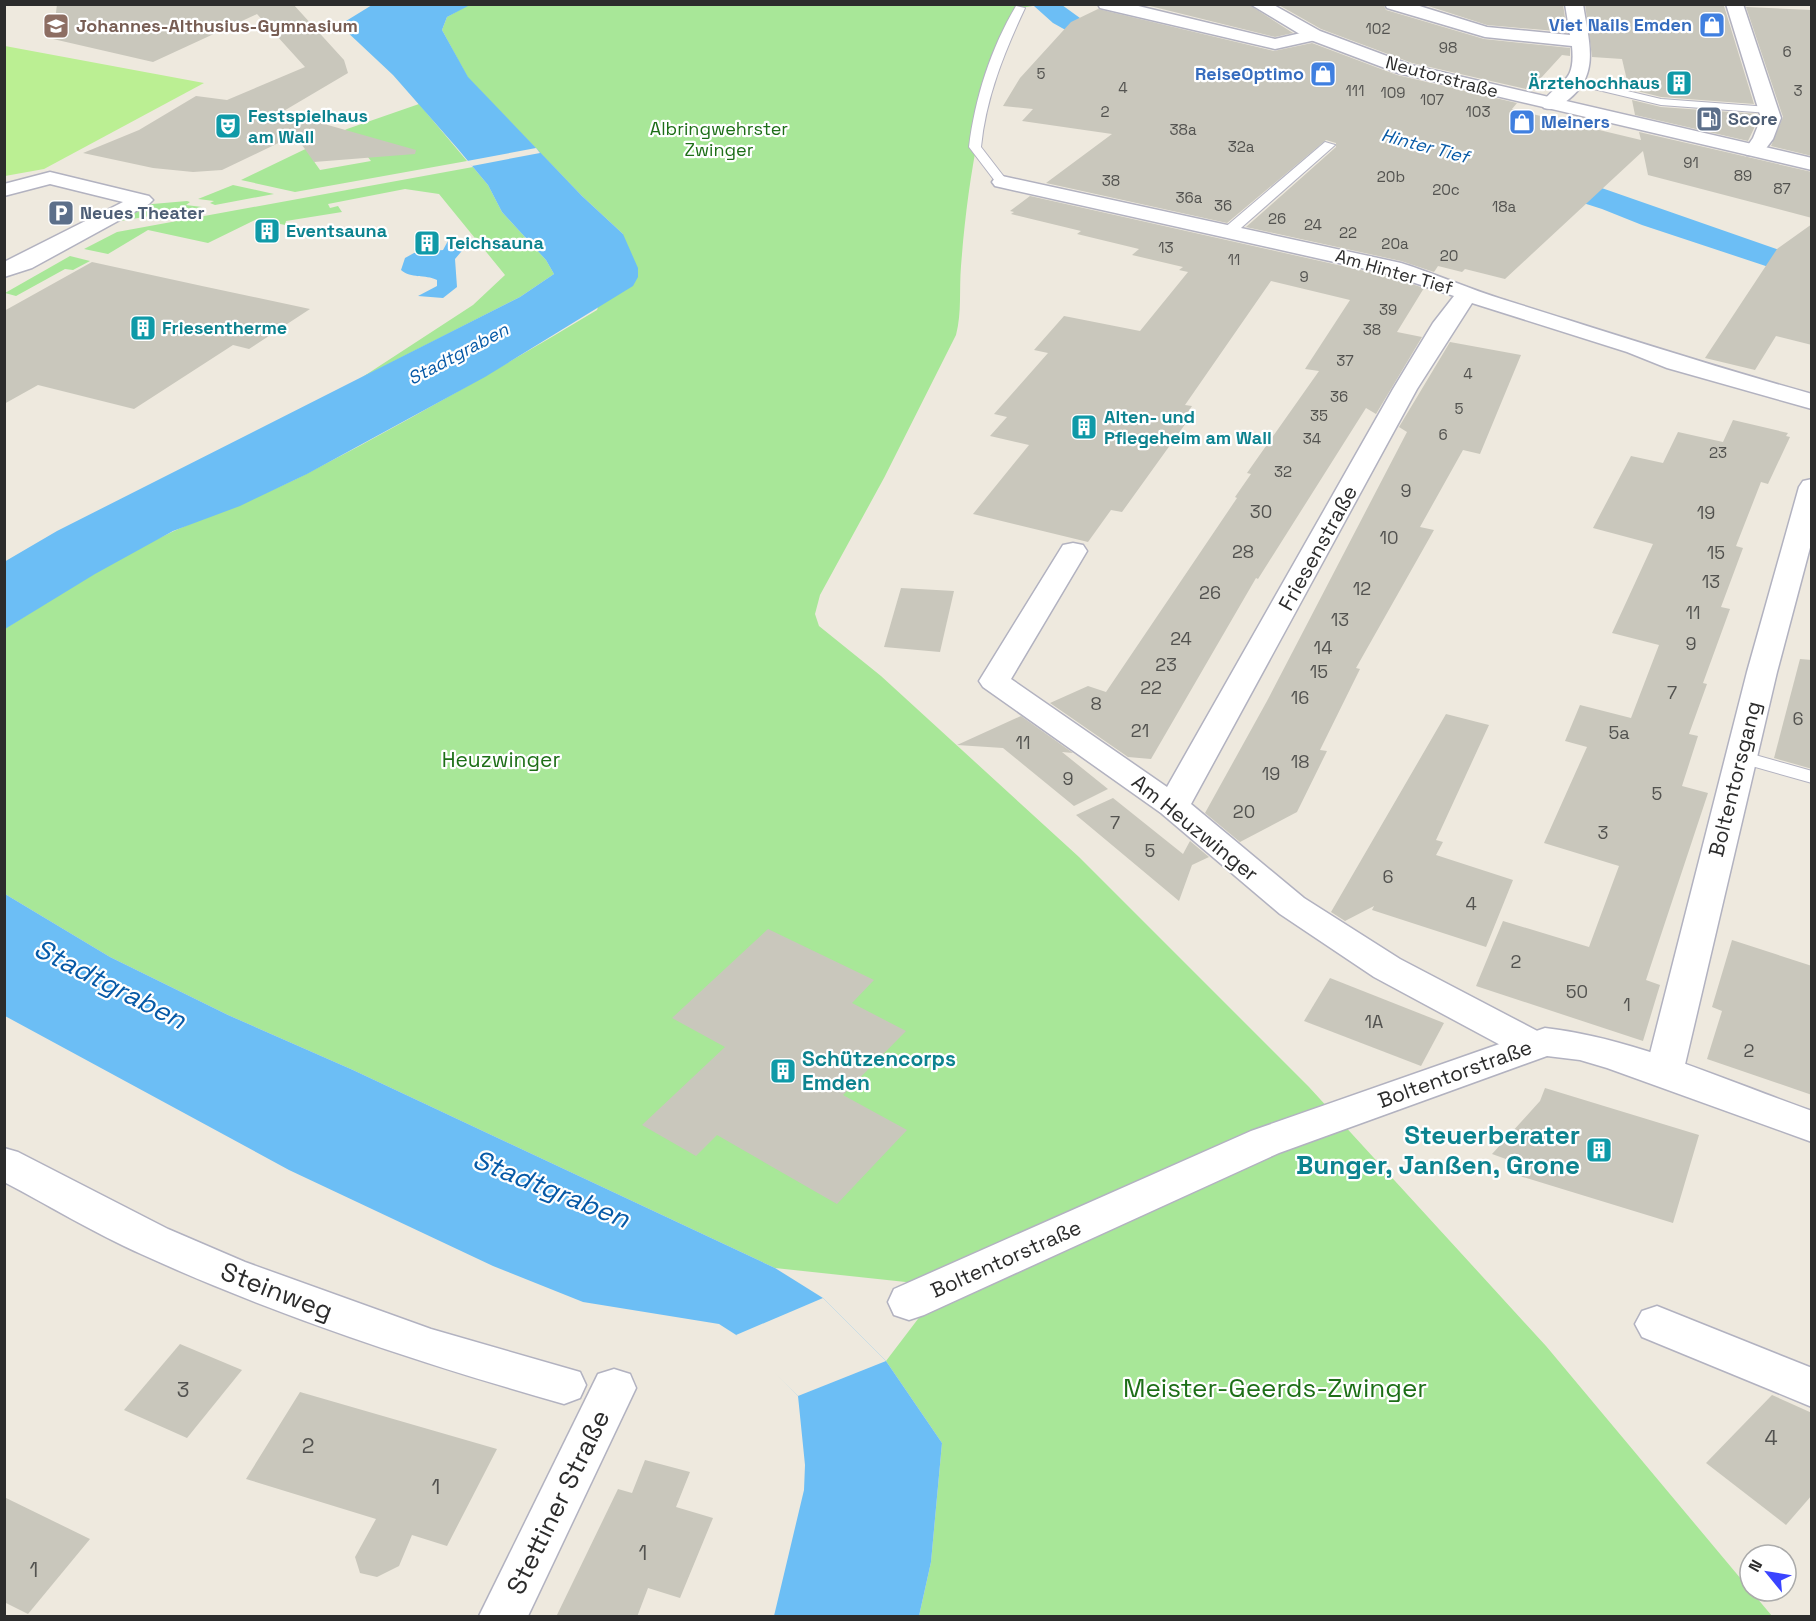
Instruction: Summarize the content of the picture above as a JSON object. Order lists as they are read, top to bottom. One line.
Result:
{"streets":{"street":["Neutorstraße","Am Hinter Tief","Friesenstraße","Boltentorsgang","Am Heuzwinger","Boltentorstraße","Steinweg","Stettiner Straße"]},"crossings":[["Am Hinter Tief","Friesenstraße"],["Friesenstraße","Am Heuzwinger"],["Boltentorsgang","Boltentorstraße"],["Am Heuzwinger","Boltentorstraße"]],"water":["Hinter Tief","Stadtgraben"],"parks":["Albringwehrster Zwinger","Heuzwinger","Meister-Geerds-Zwinger"],"places":{"shop":["Viet Nails Emden","ReiseOptimo","Meiners"],"school or university":["Johannes-Althusius-Gymnasium"],"building":["Ärztehochhaus","Eventsauna","Teichsauna","Friesentherme","Alten- und Pflegeheim am Wall","Schützencorps Emden","Steuerberater Bunger, Janßen, Grone"],"fuel station":["Score"],"theatre":["Festspielhaus am Wall"],"parking":["Neues Theater"]},"house_numbers":["102","98","6","5","4","111","3","109","107","2","103","38a","32a","91","89","20b","38","87","20c","36a","36","18a","26","24","22","20a","13","20","11","9","39","38","37","4","36","5","35","6","34","23","32","9","30","19","10","28","15","13","12","26","11","13","24","9","14","23","15","22","7","16","8","6","21","5a","11","18","19","9","5","20","7","3","5","6","4","2","50","1","1A","2","3","4","2","1","1","1"],"north":"top left"}
